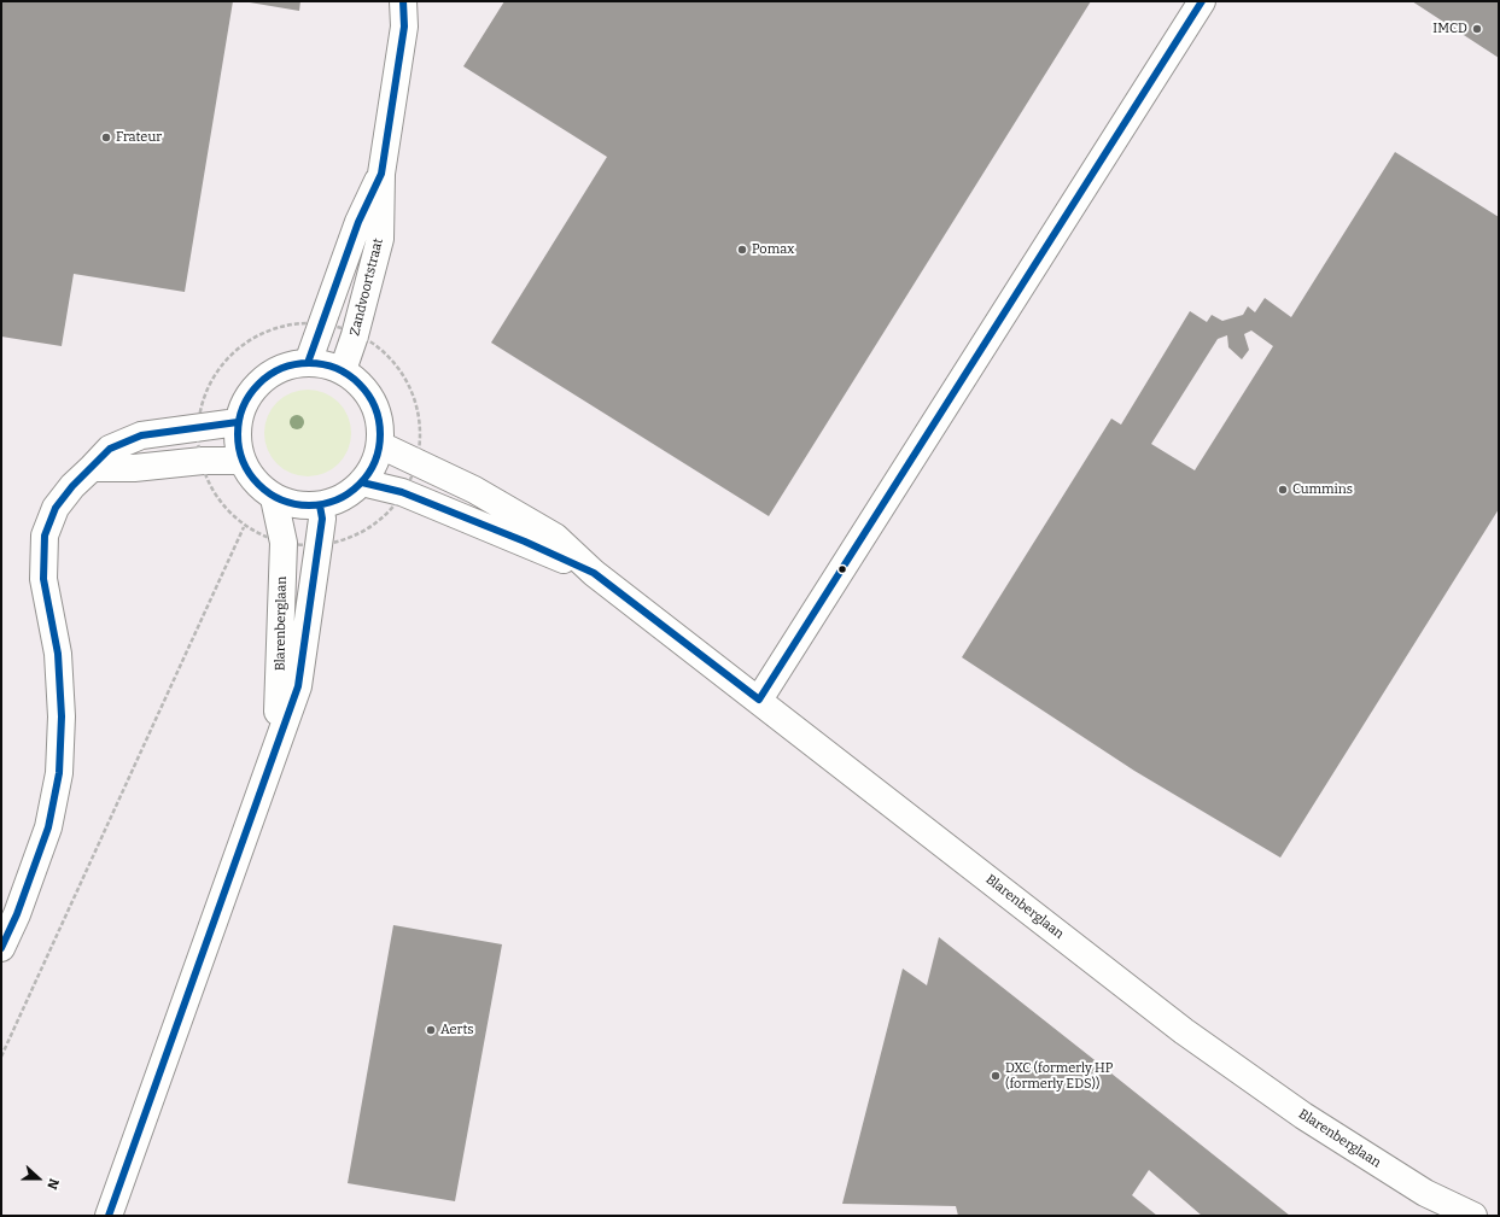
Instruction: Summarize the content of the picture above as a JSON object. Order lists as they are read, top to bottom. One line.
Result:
{"streets":{"street":["Zandvoortstraat","Blarenberglaan"]},"crossings":[["Zandvoortstraat","Blarenberglaan"]],"places":["IMCD","Frateur","Pomax","Cummins","Aerts","DXC (formerly HP (formerly EDS))"],"north":"right"}
